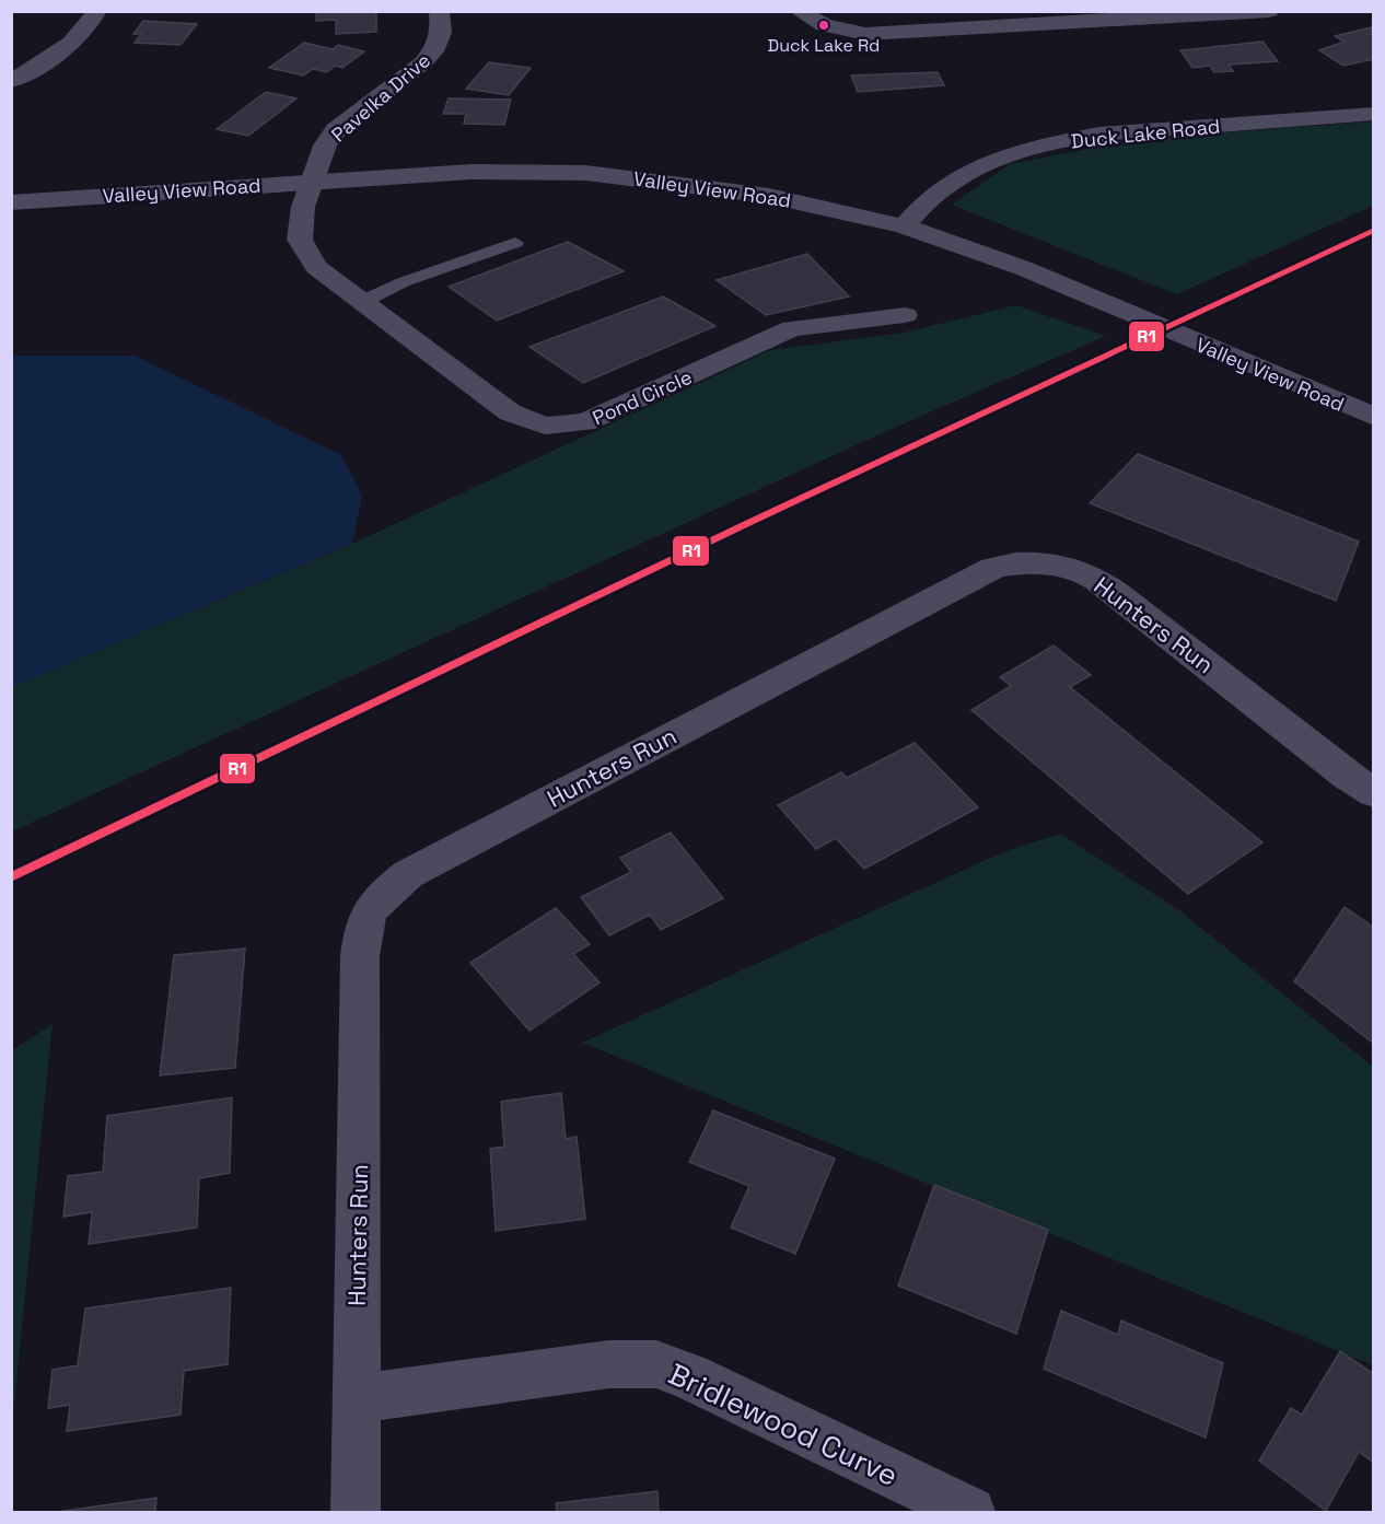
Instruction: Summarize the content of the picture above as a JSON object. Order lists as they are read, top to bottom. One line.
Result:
{"streets":{"street":["Pavelka Drive","Duck Lake Road","Valley View Road","Pond Circle","Hunters Run","Bridlewood Curve"]},"crossings":[["Pavelka Drive","Valley View Road"],["Pavelka Drive","Pond Circle"],["Duck Lake Road","Valley View Road"],["Valley View Road","Pond Circle"],["Hunters Run","Bridlewood Curve"]],"places":["Duck Lake Rd"],"lines":["transit line R1"]}
